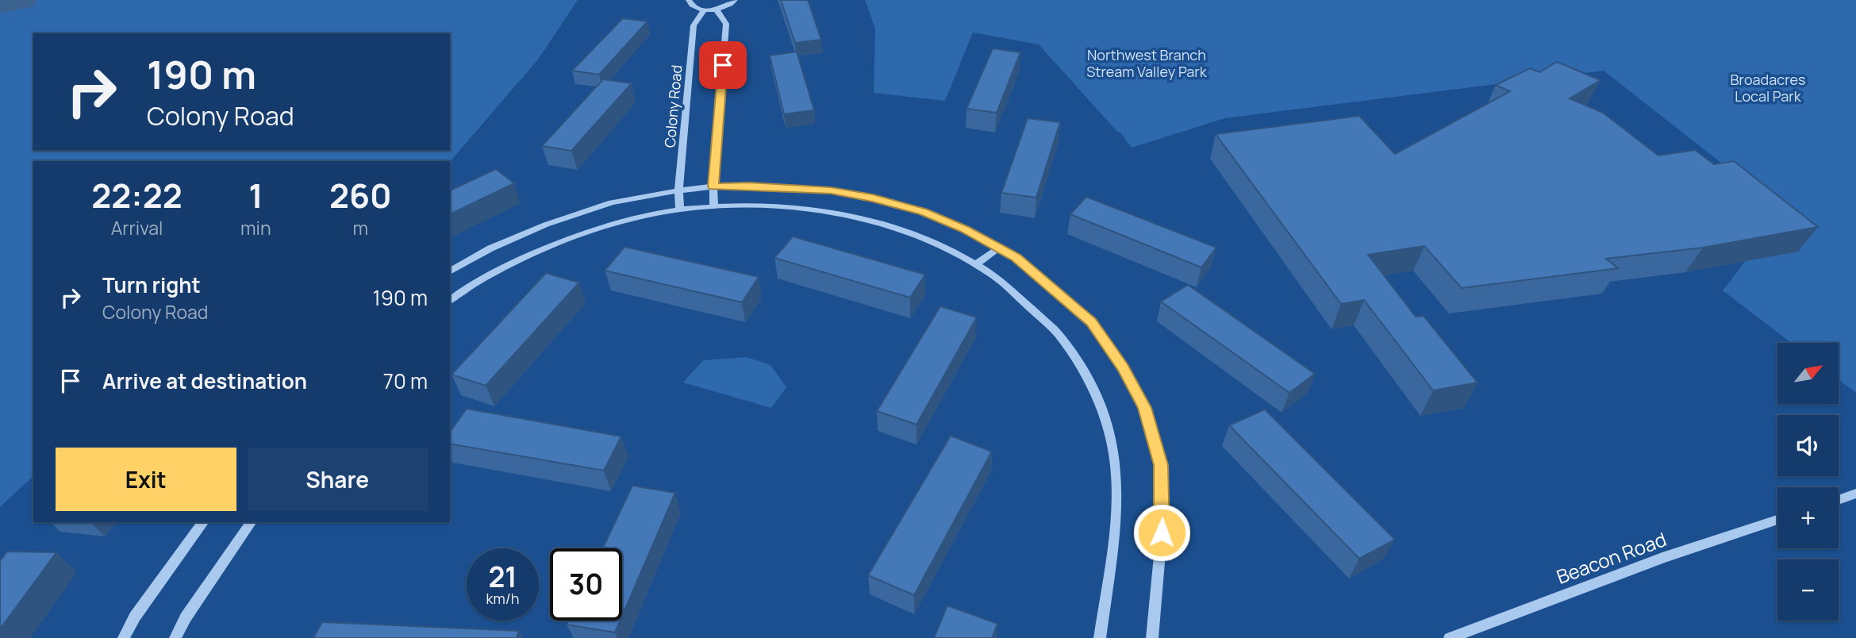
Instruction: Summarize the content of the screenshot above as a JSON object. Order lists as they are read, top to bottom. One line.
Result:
{"streets":{"street":["Colony Road","Beacon Road"]},"parks":["Northwest Branch Stream Valley Park","Broadacres Local Park"],"north":"top right","page":{"turn":["190 m","Colony Road"],"eta":["22:22","Arrival","1","min","260","m"],"list":[{"name":"Turn right","note":"Colony Road","value":"190 m"},{"name":"Arrive at destination","value":"70 m"}],"map_buttons":["+","−"],"buttons":["Exit","Share"],"speed":"21 km/h","limit":"30"}}
